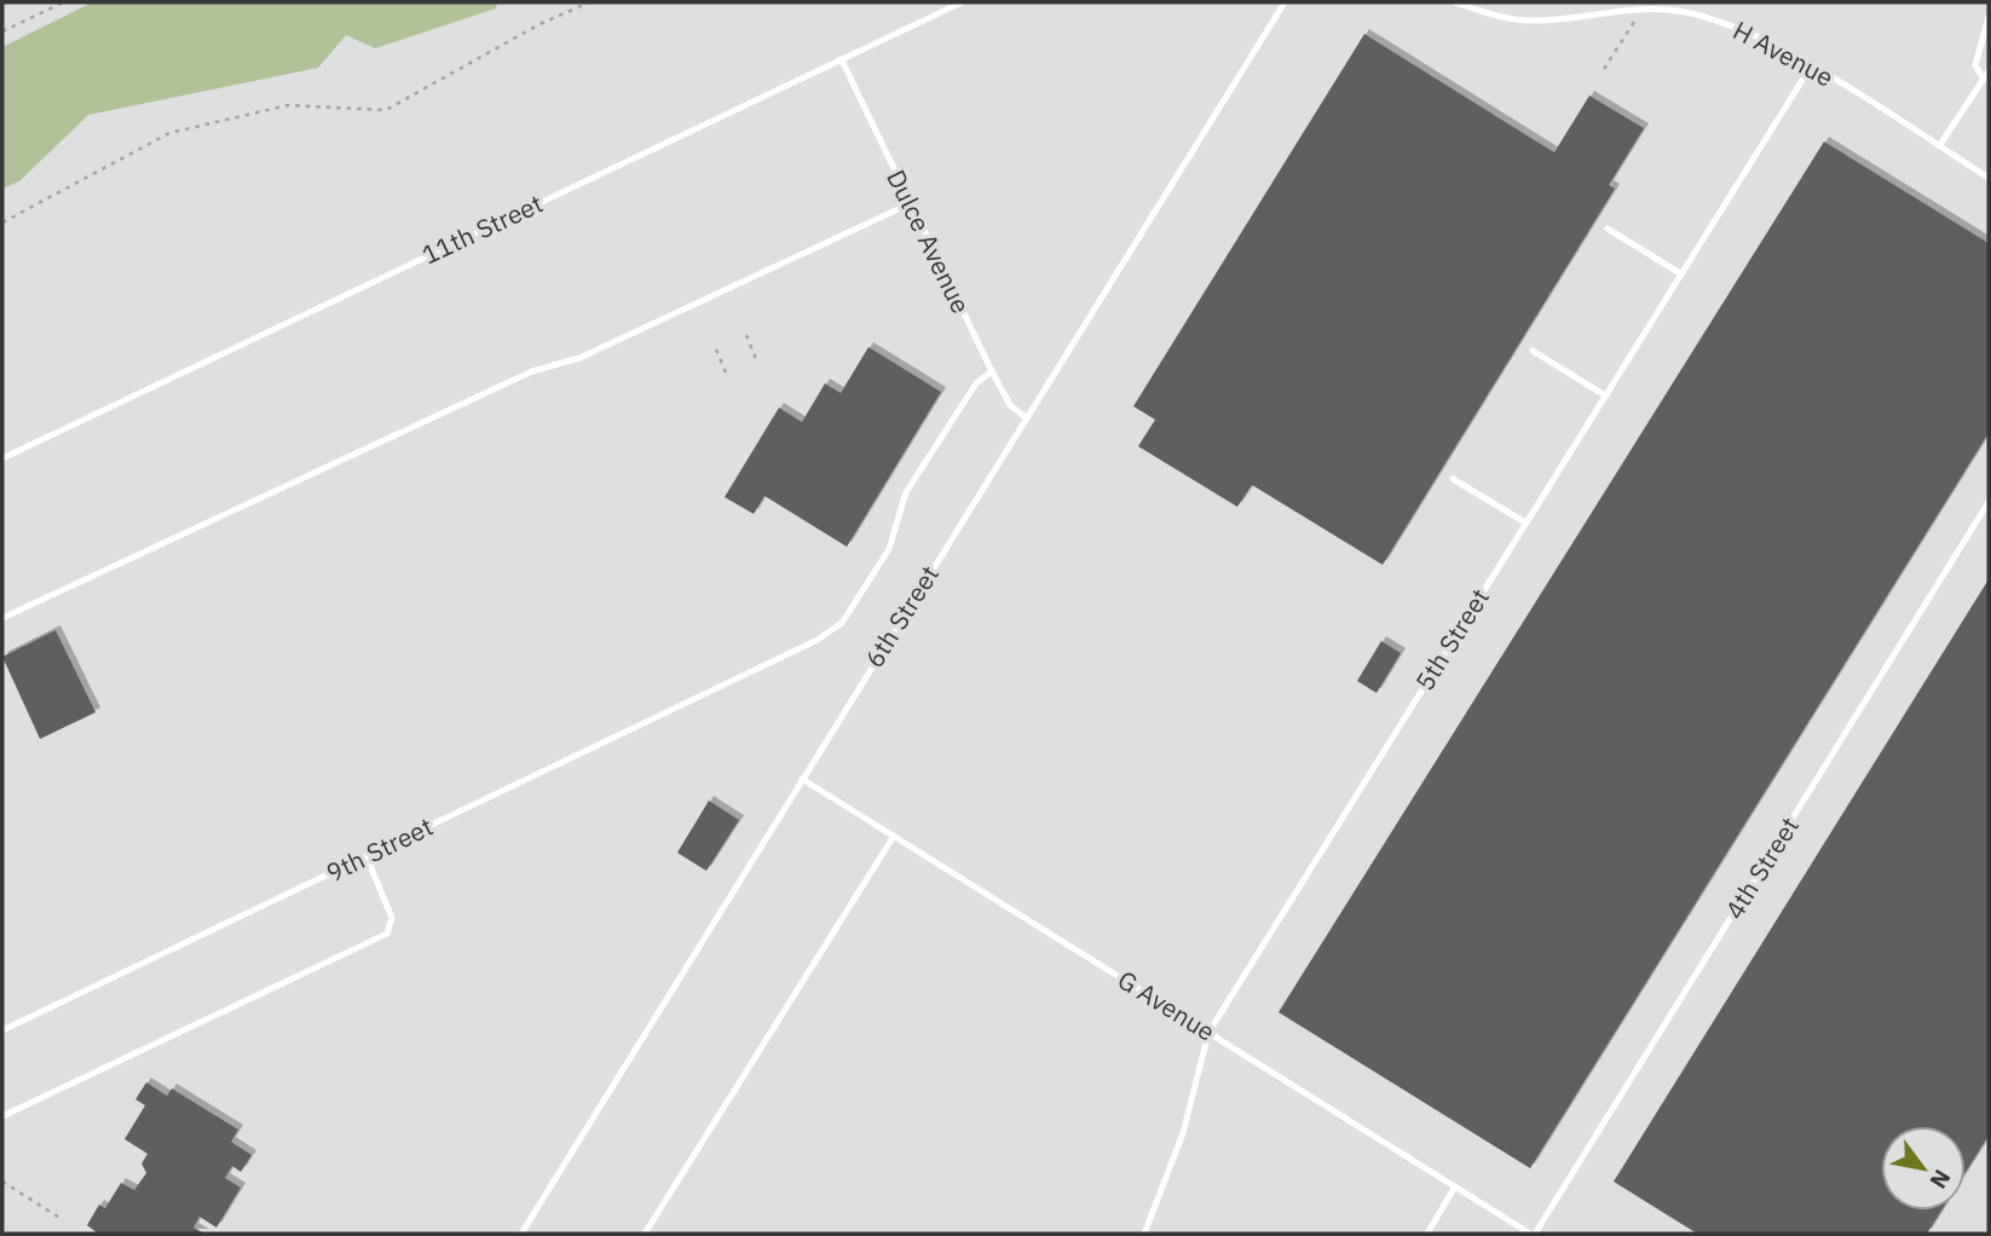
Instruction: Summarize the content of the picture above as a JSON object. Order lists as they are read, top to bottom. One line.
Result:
{"streets":{"lane":["H Avenue","11th Street","Dulce Avenue","6th Street","5th Street","9th Street","4th Street","G Avenue"]},"crossings":[["H Avenue","5th Street"],["11th Street","Dulce Avenue"],["Dulce Avenue","6th Street"],["Dulce Avenue","9th Street"],["6th Street","G Avenue"],["5th Street","G Avenue"],["4th Street","G Avenue"]],"north":"bottom right"}
